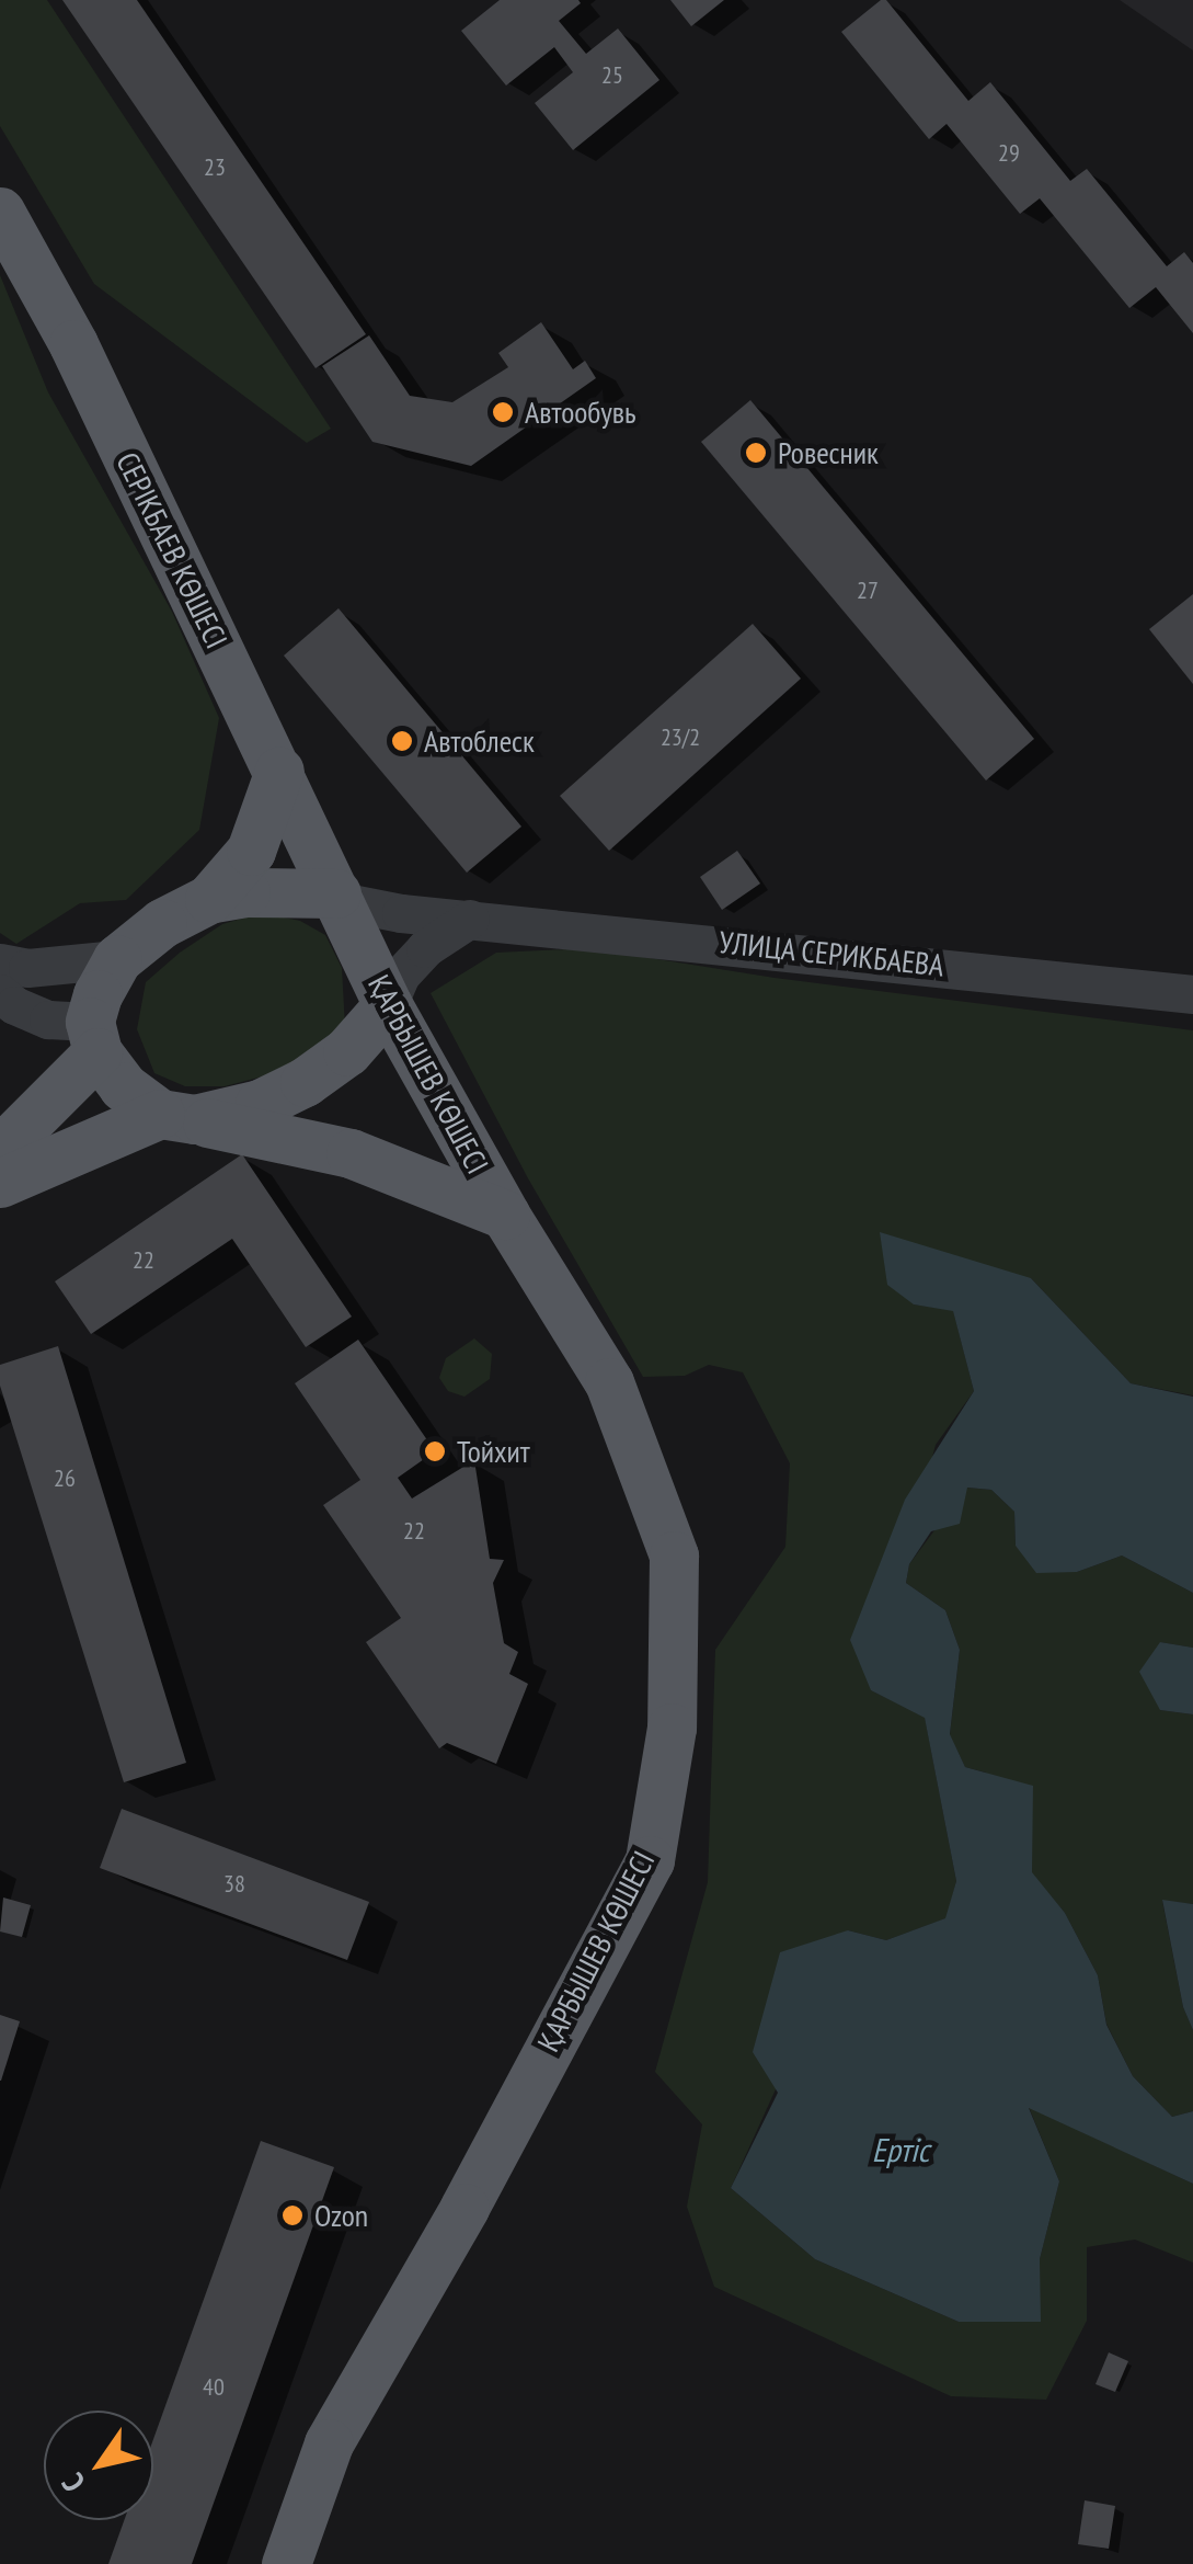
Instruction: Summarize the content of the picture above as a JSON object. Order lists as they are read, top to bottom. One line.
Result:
{"streets":{"main road":["СЕРІКБАЕВ КӨШЕСІ","ҚАРБЫШЕВ КӨШЕСІ"],"street":["УЛИЦА СЕРИКБАЕВА"]},"crossings":[["СЕРІКБАЕВ КӨШЕСІ","УЛИЦА СЕРИКБАЕВА"],["СЕРІКБАЕВ КӨШЕСІ","ҚАРБЫШЕВ КӨШЕСІ"],["УЛИЦА СЕРИКБАЕВА","ҚАРБЫШЕВ КӨШЕСІ"]],"water":["Ертіс"],"places":["Автообувь","Ровесник","Автоблеск","Тойхит","Ozon"],"house_numbers":["25","29","23","27","23/2","22","26","22","38","40"],"north":"bottom left"}
